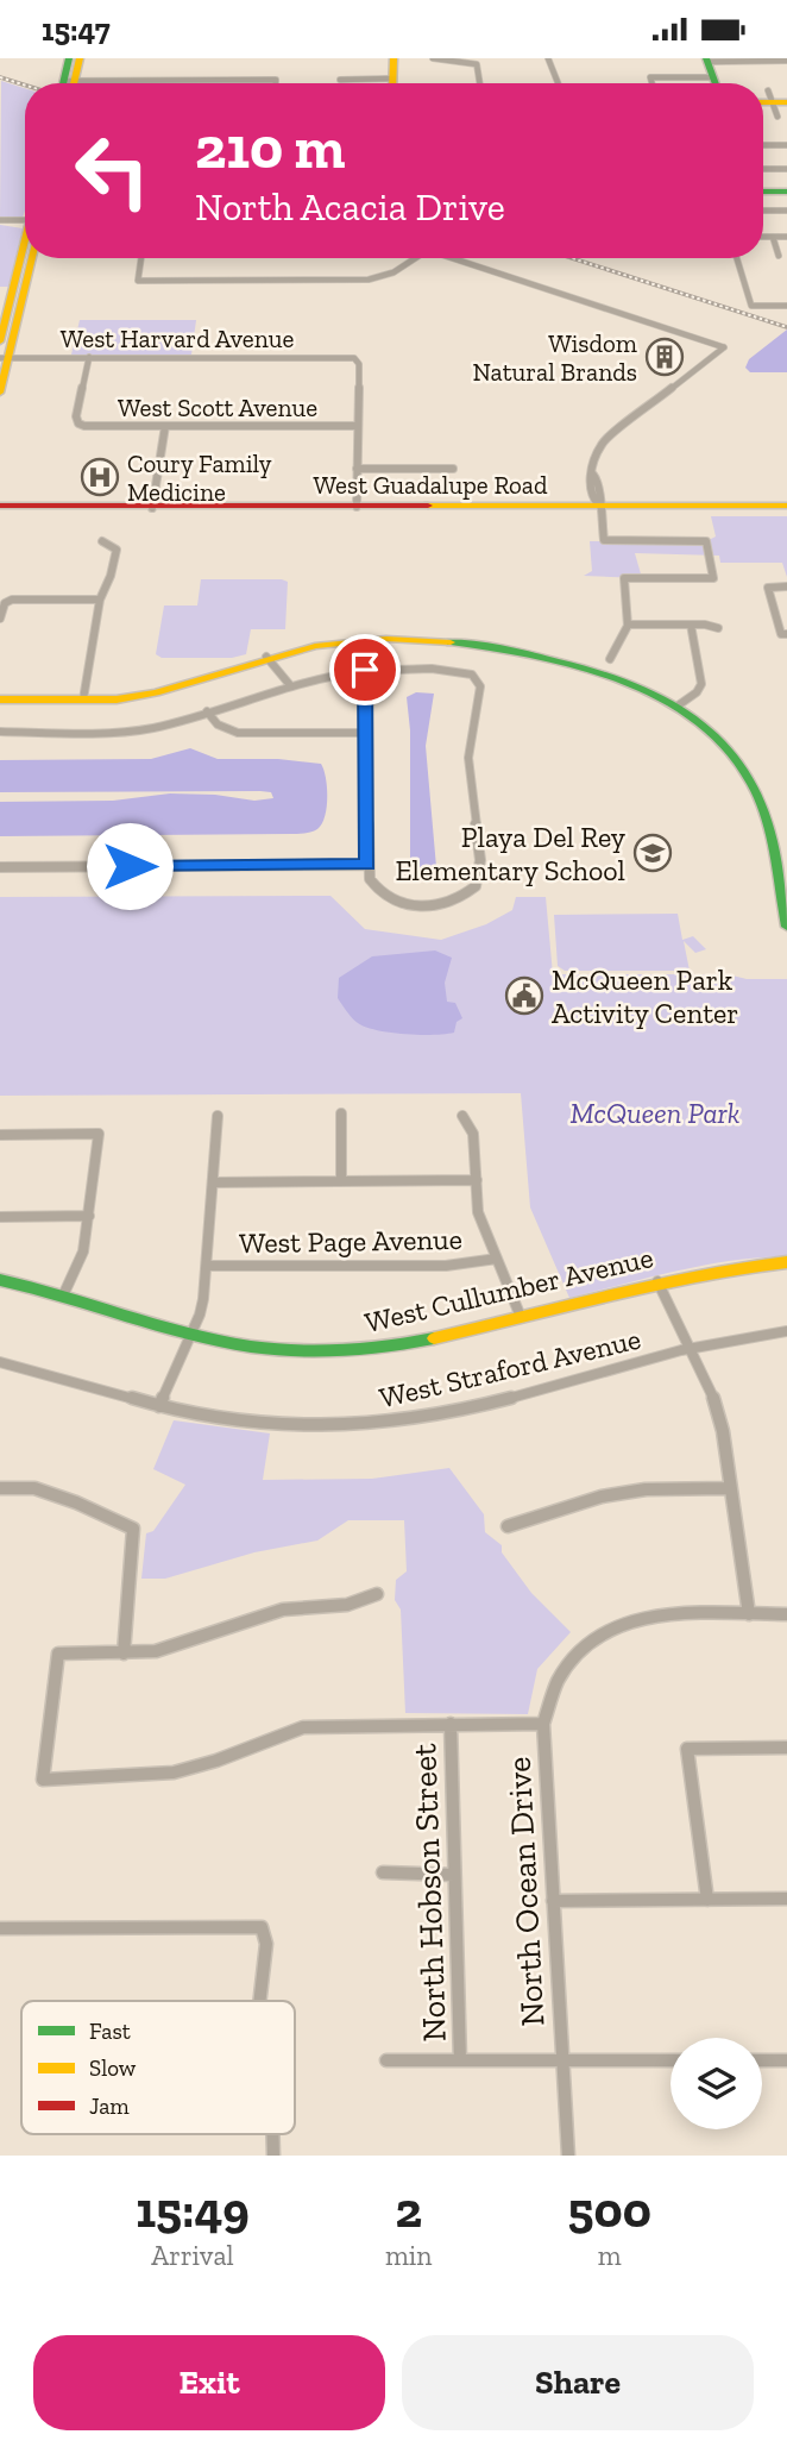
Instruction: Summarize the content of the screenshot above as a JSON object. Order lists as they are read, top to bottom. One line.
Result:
{"streets":{"street":["West Harvard Avenue","West Scott Avenue","West Guadalupe Road","West Page Avenue","West Cullumber Avenue","West Straford Avenue","North Ocean Drive","North Hobson Street"]},"crossings":[["West Harvard Avenue","West Scott Avenue"]],"parks":["McQueen Park"],"places":{"building":["Wisdom Natural Brands"],"hospital":["Coury Family Medicine"],"school or university":["Playa Del Rey Elementary School"],"public building":["McQueen Park Activity Center"]},"legend":["Fast","Slow","Jam"],"page":{"status":"15:47","turn":["210 m","North Acacia Drive"],"eta":["15:49","Arrival","2","min","500","m"],"buttons":["Exit","Share"]}}
